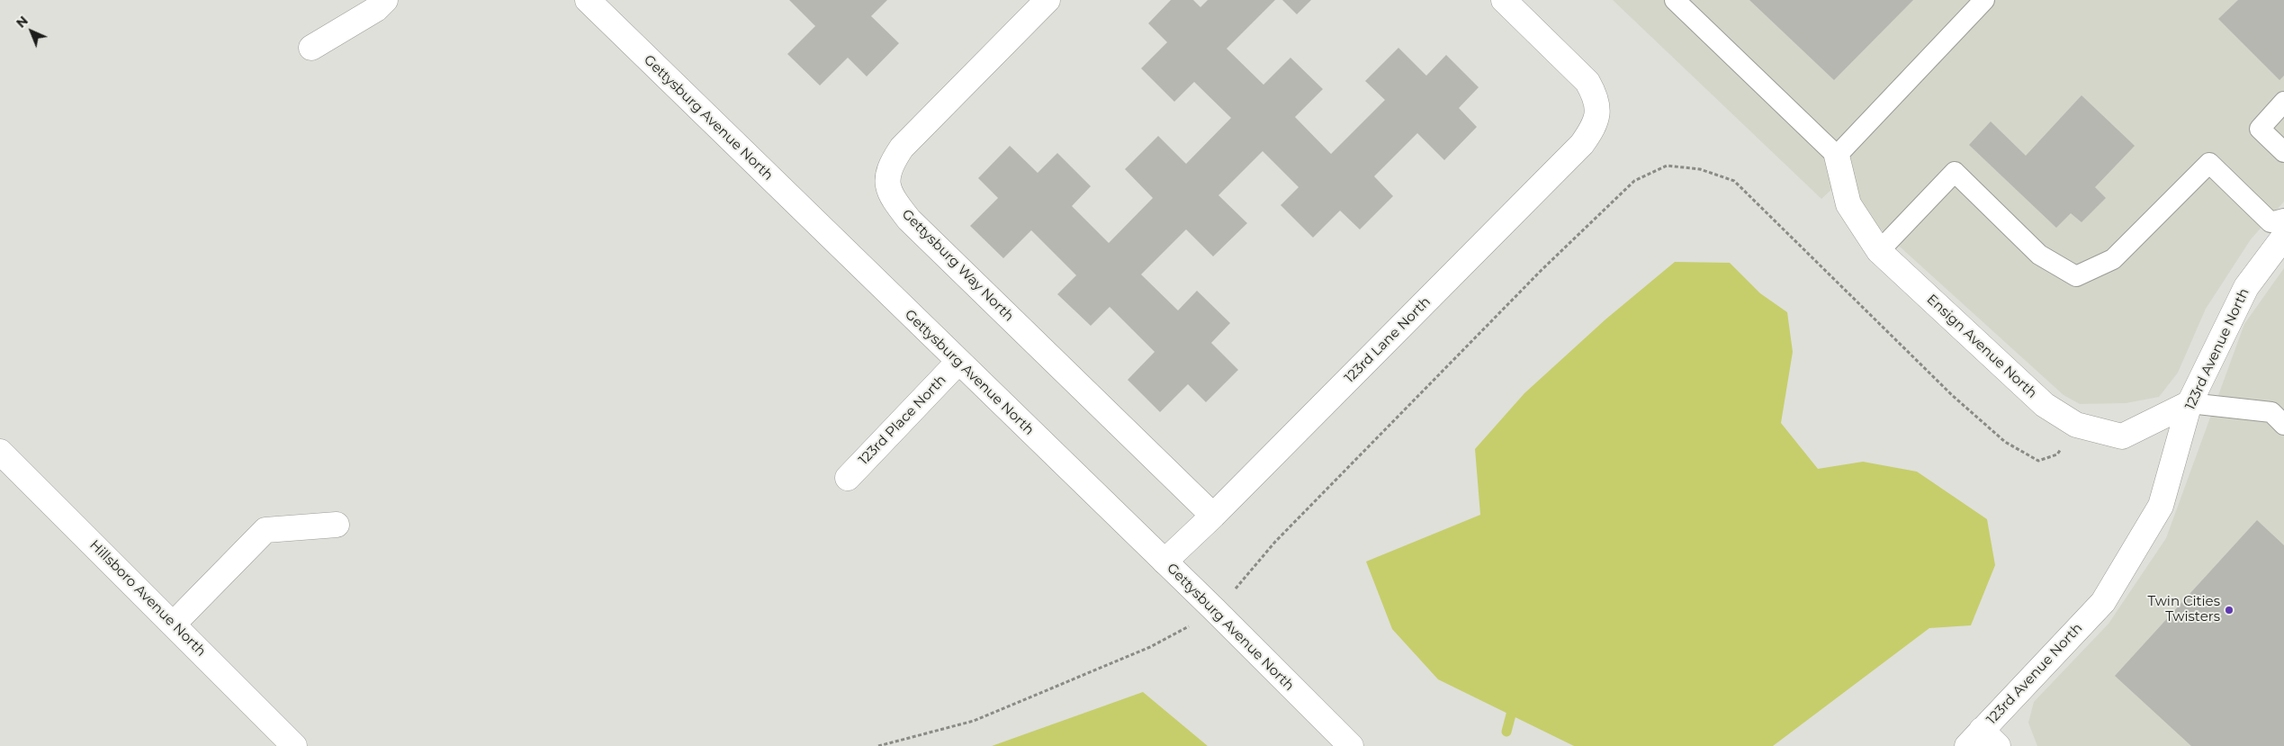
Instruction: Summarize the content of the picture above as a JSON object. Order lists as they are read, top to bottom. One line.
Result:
{"streets":{"street":["Gettysburg Avenue North","Gettysburg Way North","123rd Lane North","Ensign Avenue North","123rd Avenue North","123rd Place North","Hillsboro Avenue North"]},"crossings":[["Gettysburg Avenue North","123rd Lane North"],["Gettysburg Avenue North","123rd Place North"],["Gettysburg Way North","123rd Lane North"],["Ensign Avenue North","123rd Avenue North"]],"places":["Twin Cities Twisters"],"north":"top left"}
